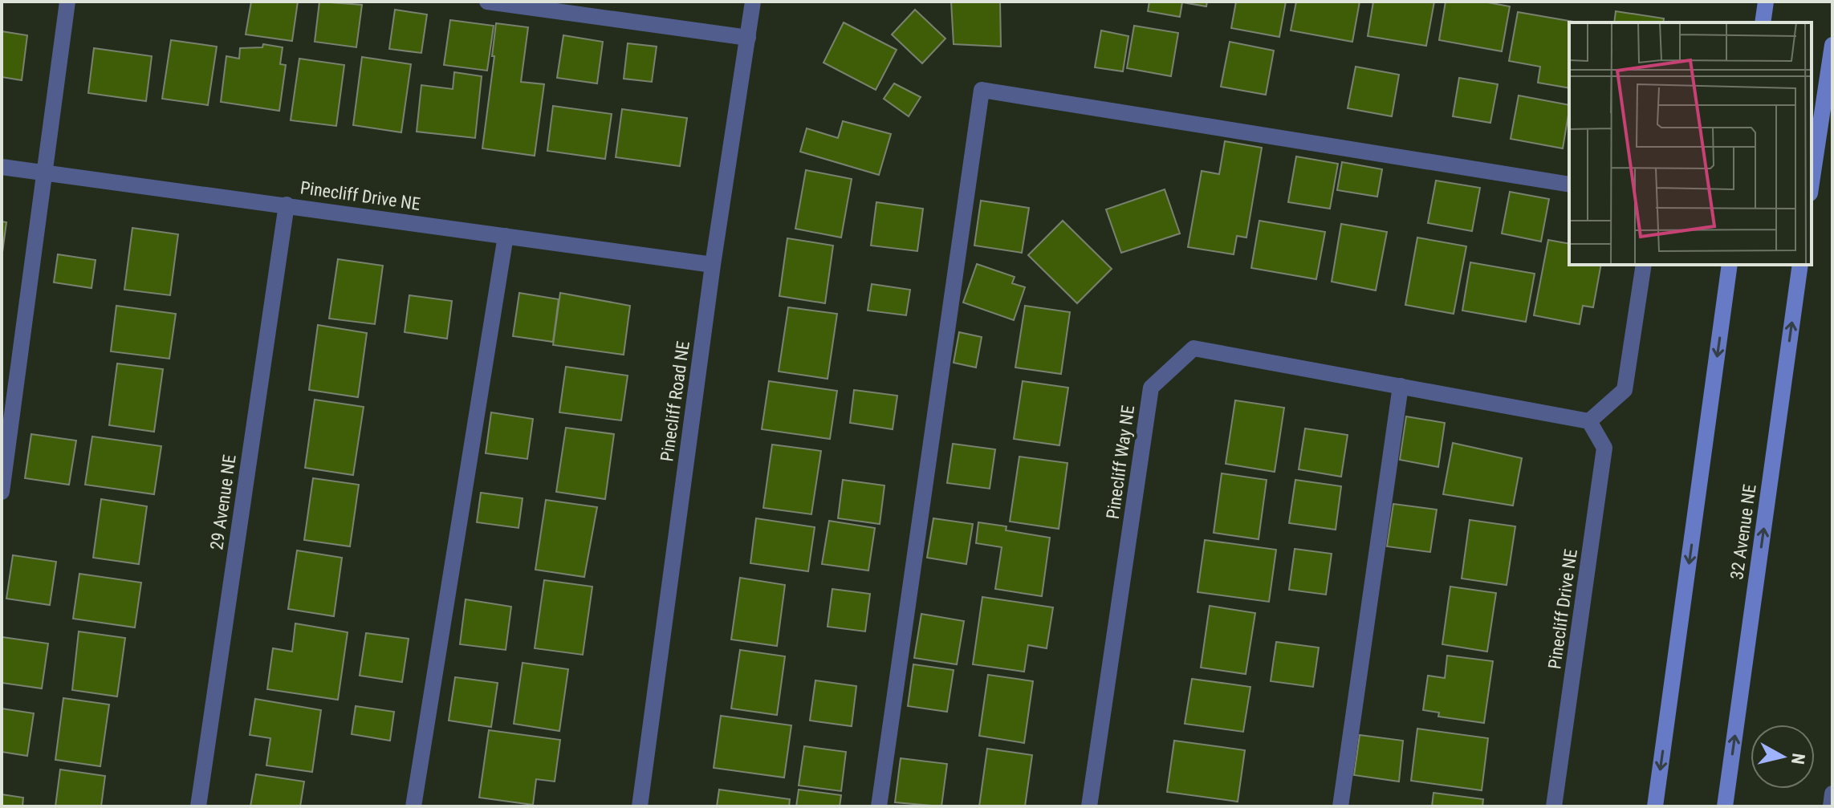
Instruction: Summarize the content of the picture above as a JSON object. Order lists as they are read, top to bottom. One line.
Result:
{"streets":{"main road":["32 Avenue NE"],"street":["Pinecliff Drive NE","Pinecliff Road NE","Pinecliff Way NE","29 Avenue NE"]},"crossings":[["Pinecliff Drive NE","Pinecliff Road NE"],["Pinecliff Drive NE","Pinecliff Way NE"],["Pinecliff Drive NE","29 Avenue NE"]],"north":"right"}
